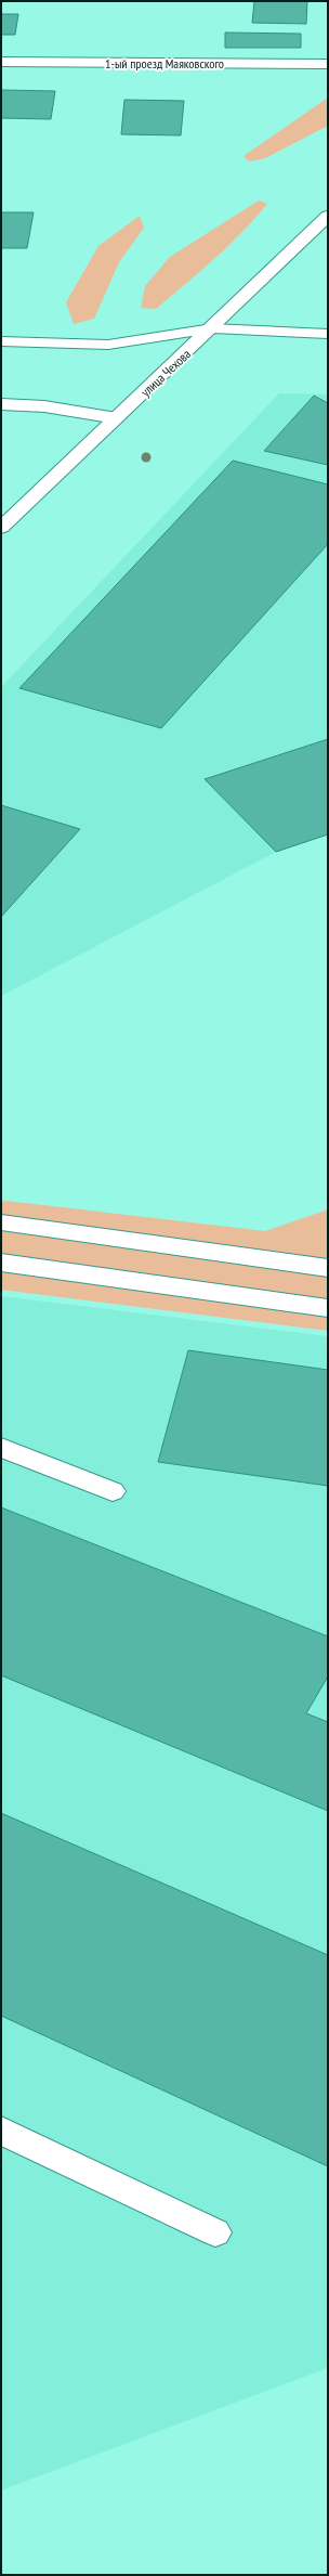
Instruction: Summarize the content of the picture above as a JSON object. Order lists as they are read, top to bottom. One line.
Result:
{"streets":{"street":["1-ый проезд Маяковского","улица Чехова"]}}
